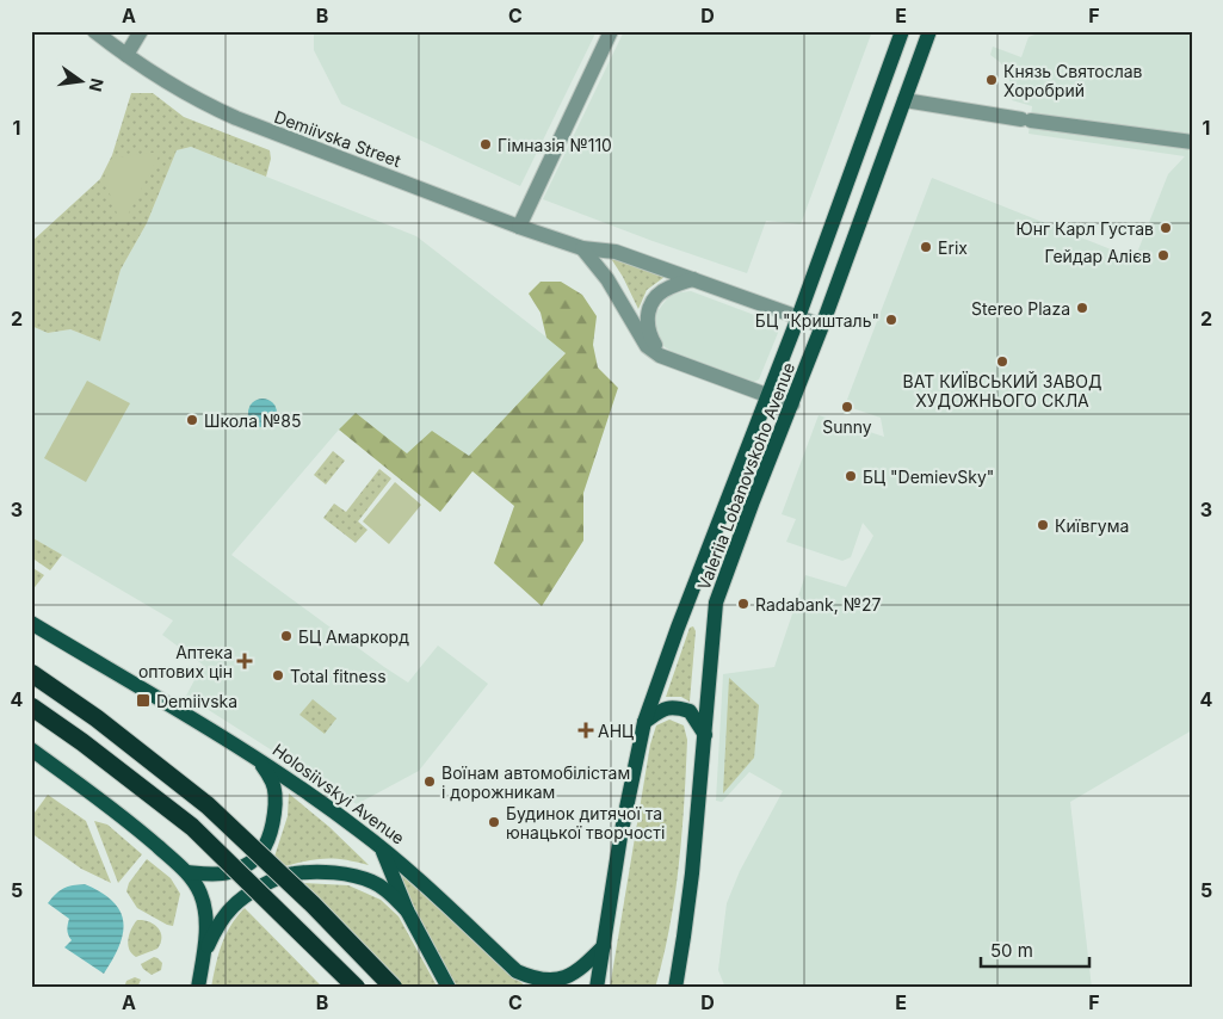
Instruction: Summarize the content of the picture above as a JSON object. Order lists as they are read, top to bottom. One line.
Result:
{"streets":{"main road":["Valeriia Lobanovskoho Avenue","Holosiivskyi Avenue"],"street":["Demiivska Street"]},"crossings":[["Demiivska Street","Valeriia Lobanovskoho Avenue"],["Valeriia Lobanovskoho Avenue","Holosiivskyi Avenue"]],"places":{"other":["Князь Святослав Хоробрий","Гімназія №110","Юнг Карл Густав","Erix","Гейдар Алієв","Stereo Plaza","БЦ \"Кришталь\"","ВАТ КИЇВСЬКИЙ ЗАВОД ХУДОЖНЬОГО СКЛА","Sunny","Школа №85","БЦ \"DemievSky\"","Київгума","Radabank, №27","БЦ Амаркорд","Total fitness","Воїнам автомобілістам і дорожникам","Будинок дитячої та юнацької творчості"],"health":["Аптека оптових цін","АНЦ"],"transit":["Demiivska"]},"scale_bar":"50 m","north":"right","grid":{"columns":["A","B","C","D","E","F"],"rows":["1","2","3","4","5"]}}
